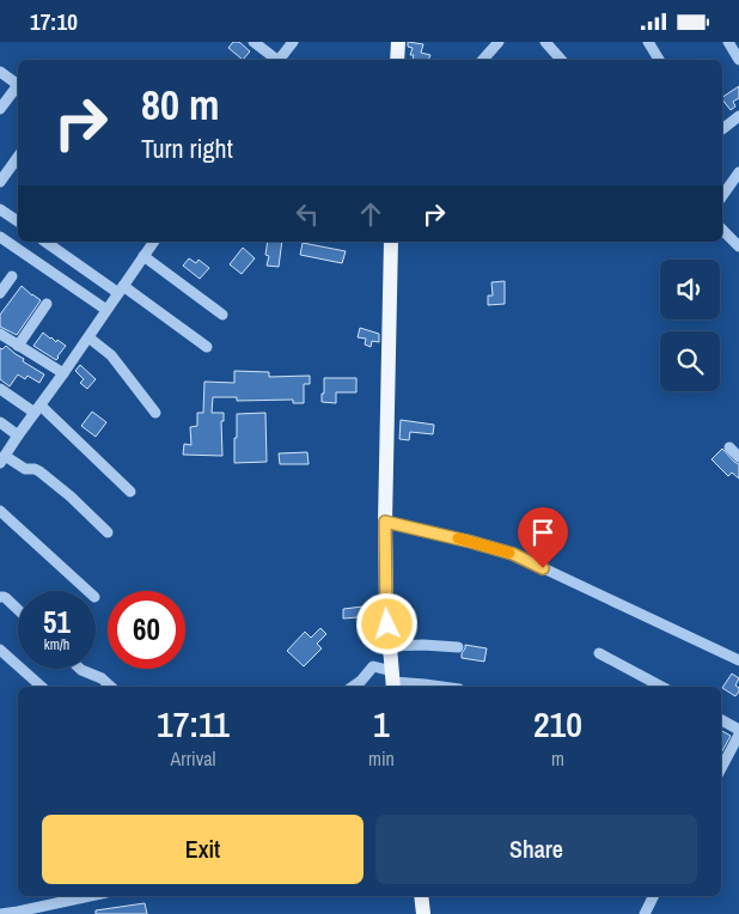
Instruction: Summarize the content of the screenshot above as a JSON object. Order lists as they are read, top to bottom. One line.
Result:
{"page":{"status":"17:10","turn":["80 m","Turn right"],"speed":"51 km/h","limit":"60","eta":["17:11","Arrival","1","min","210","m"],"buttons":["Exit","Share"]}}
